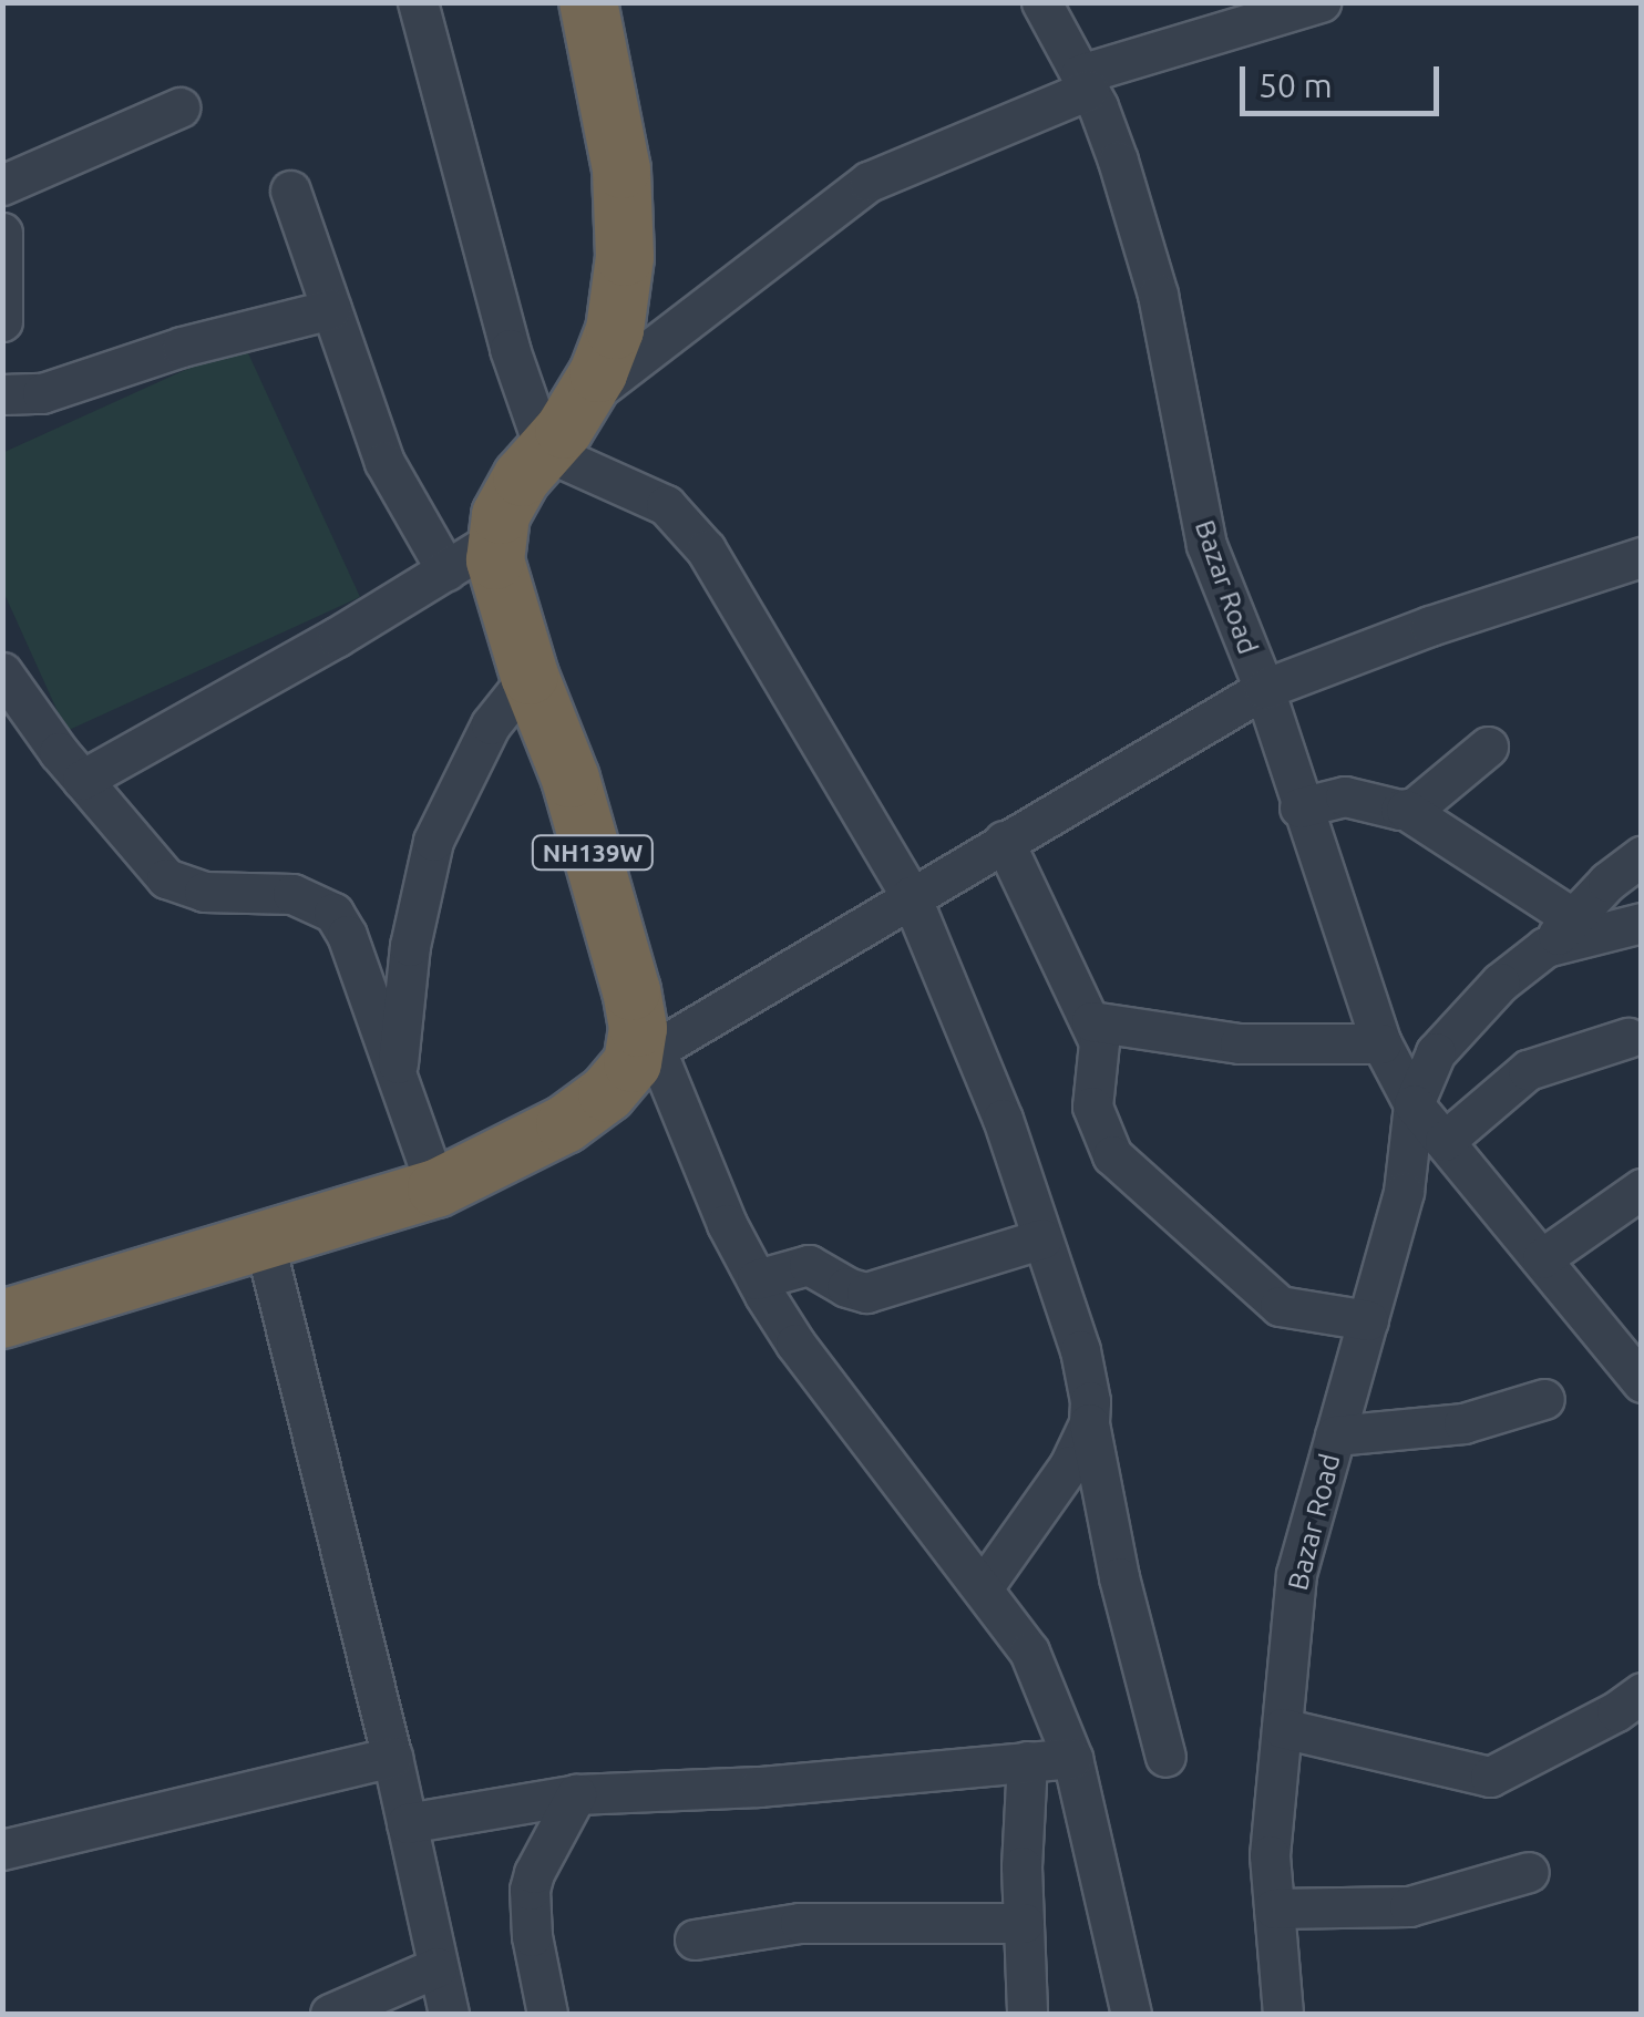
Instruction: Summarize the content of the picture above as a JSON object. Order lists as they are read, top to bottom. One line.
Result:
{"streets":{"highway":["NH139W"],"street":["Bazar Road"]},"scale_bar":"50 m"}
